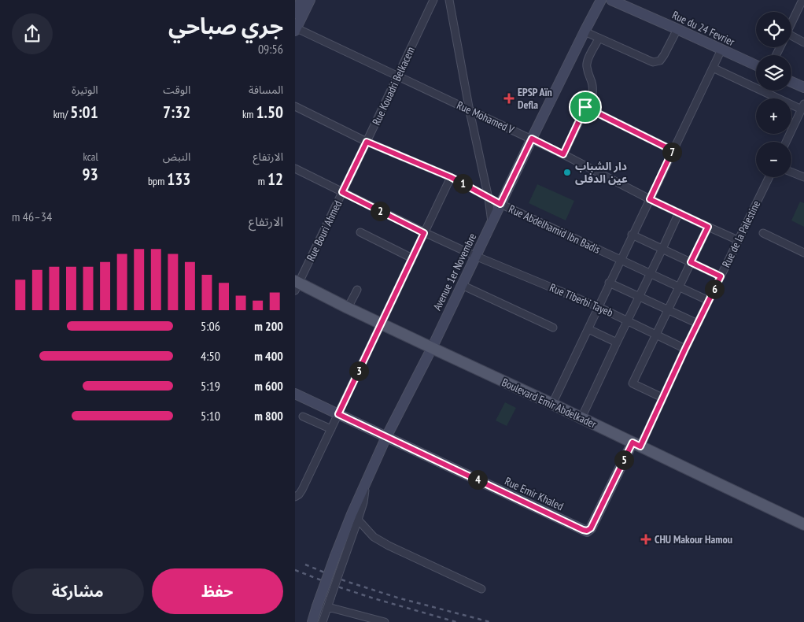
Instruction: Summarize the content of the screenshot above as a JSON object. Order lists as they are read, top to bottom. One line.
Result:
{"streets":{"main road":["Rue du 24 Fevrier","Avenue 1er Novembre","Boulevard Emir Abdelkader","Rue Emir Khaled"],"street":["Rue Kouadri Belkacem","Rue Mohamed V","Rue Abdelhamid Ibn Badis","Rue Bouri Ahmed","Rue de la Palestine","Rue Tiberbi Tayeb"]},"crossings":[["Rue Kouadri Belkacem","Rue Mohamed V"],["Rue Kouadri Belkacem","Rue Abdelhamid Ibn Badis"],["Rue Kouadri Belkacem","Rue Bouri Ahmed"],["Rue Kouadri Belkacem","Rue Tiberbi Tayeb"],["Rue Mohamed V","Rue de la Palestine"],["Rue Mohamed V","Avenue 1er Novembre"],["Rue Abdelhamid Ibn Badis","Rue de la Palestine"],["Rue Abdelhamid Ibn Badis","Avenue 1er Novembre"],["Rue Bouri Ahmed","Rue Tiberbi Tayeb"],["Rue Bouri Ahmed","Boulevard Emir Abdelkader"],["Rue de la Palestine","Rue Tiberbi Tayeb"],["Rue de la Palestine","Boulevard Emir Abdelkader"],["Rue de la Palestine","Rue Emir Khaled"],["Avenue 1er Novembre","Rue Tiberbi Tayeb"],["Avenue 1er Novembre","Boulevard Emir Abdelkader"],["Avenue 1er Novembre","Rue Emir Khaled"],["Boulevard Emir Abdelkader","Rue Emir Khaled"]],"places":{"health":["EPSP Aïn Defla","CHU Makour Hamou"],"other":["دار الشباب عين الدفلى"]},"page":{"heading":["جري صباحي","09:56"],"map_buttons":["+","−"],"stats":[["المسافة","1.50 km"],["الوقت","7:32"],["الوتيرة","5:01 /km"],["الارتفاع","12 m"],["النبض","133 bpm"],["kcal","93"]],"pins":["7","1","2","6","3","5","4"],"chart":["الارتفاع","34–46 m"],"list":[{"name":"200 m","note":"5:06"},{"name":"400 m","note":"4:50"},{"name":"600 m","note":"5:19"},{"name":"800 m","note":"5:10"}],"buttons":["حفظ","مشاركة"]}}
